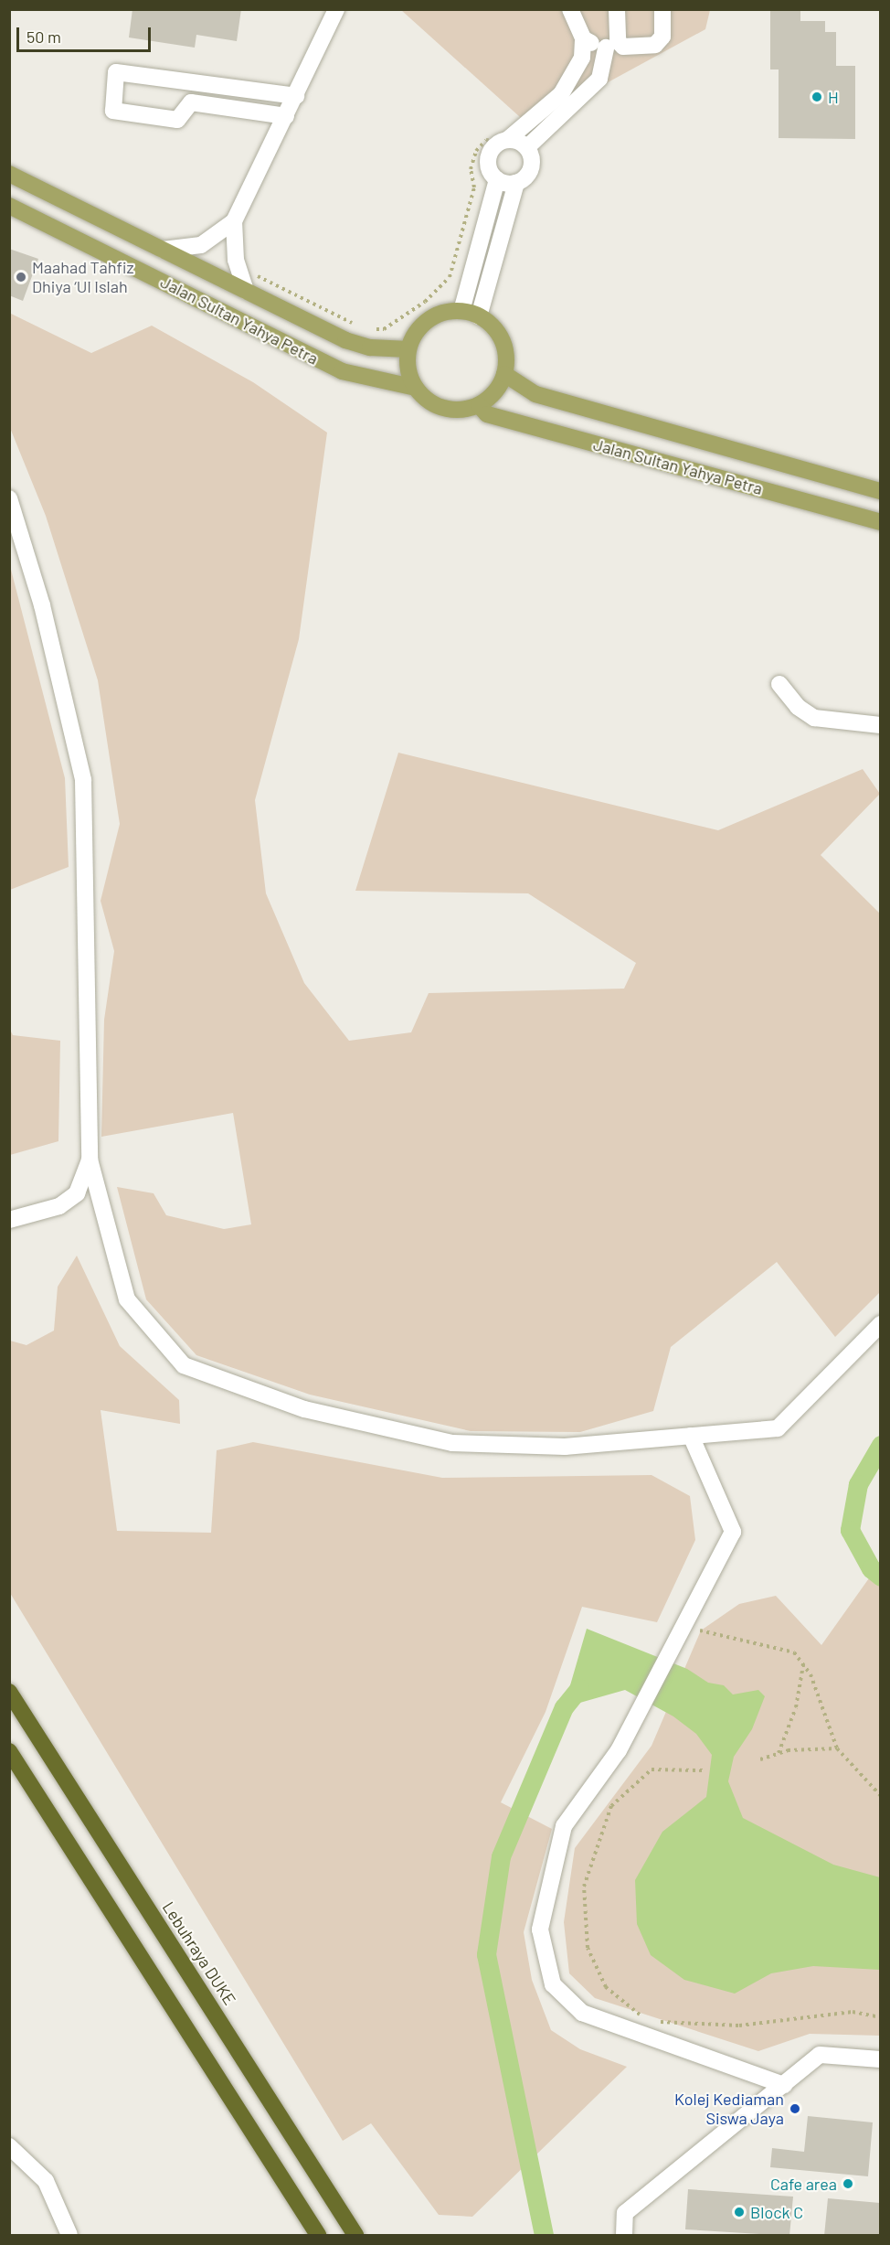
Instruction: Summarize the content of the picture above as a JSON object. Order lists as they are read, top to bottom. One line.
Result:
{"streets":{"highway":["Lebuhraya DUKE"],"main road":["Jalan Sultan Yahya Petra"]},"places":["H","Maahad Tahfiz Dhiya ‘Ul Islah","Kolej Kediaman Siswa Jaya","Cafe area","Block C"],"scale_bar":"50 m"}
